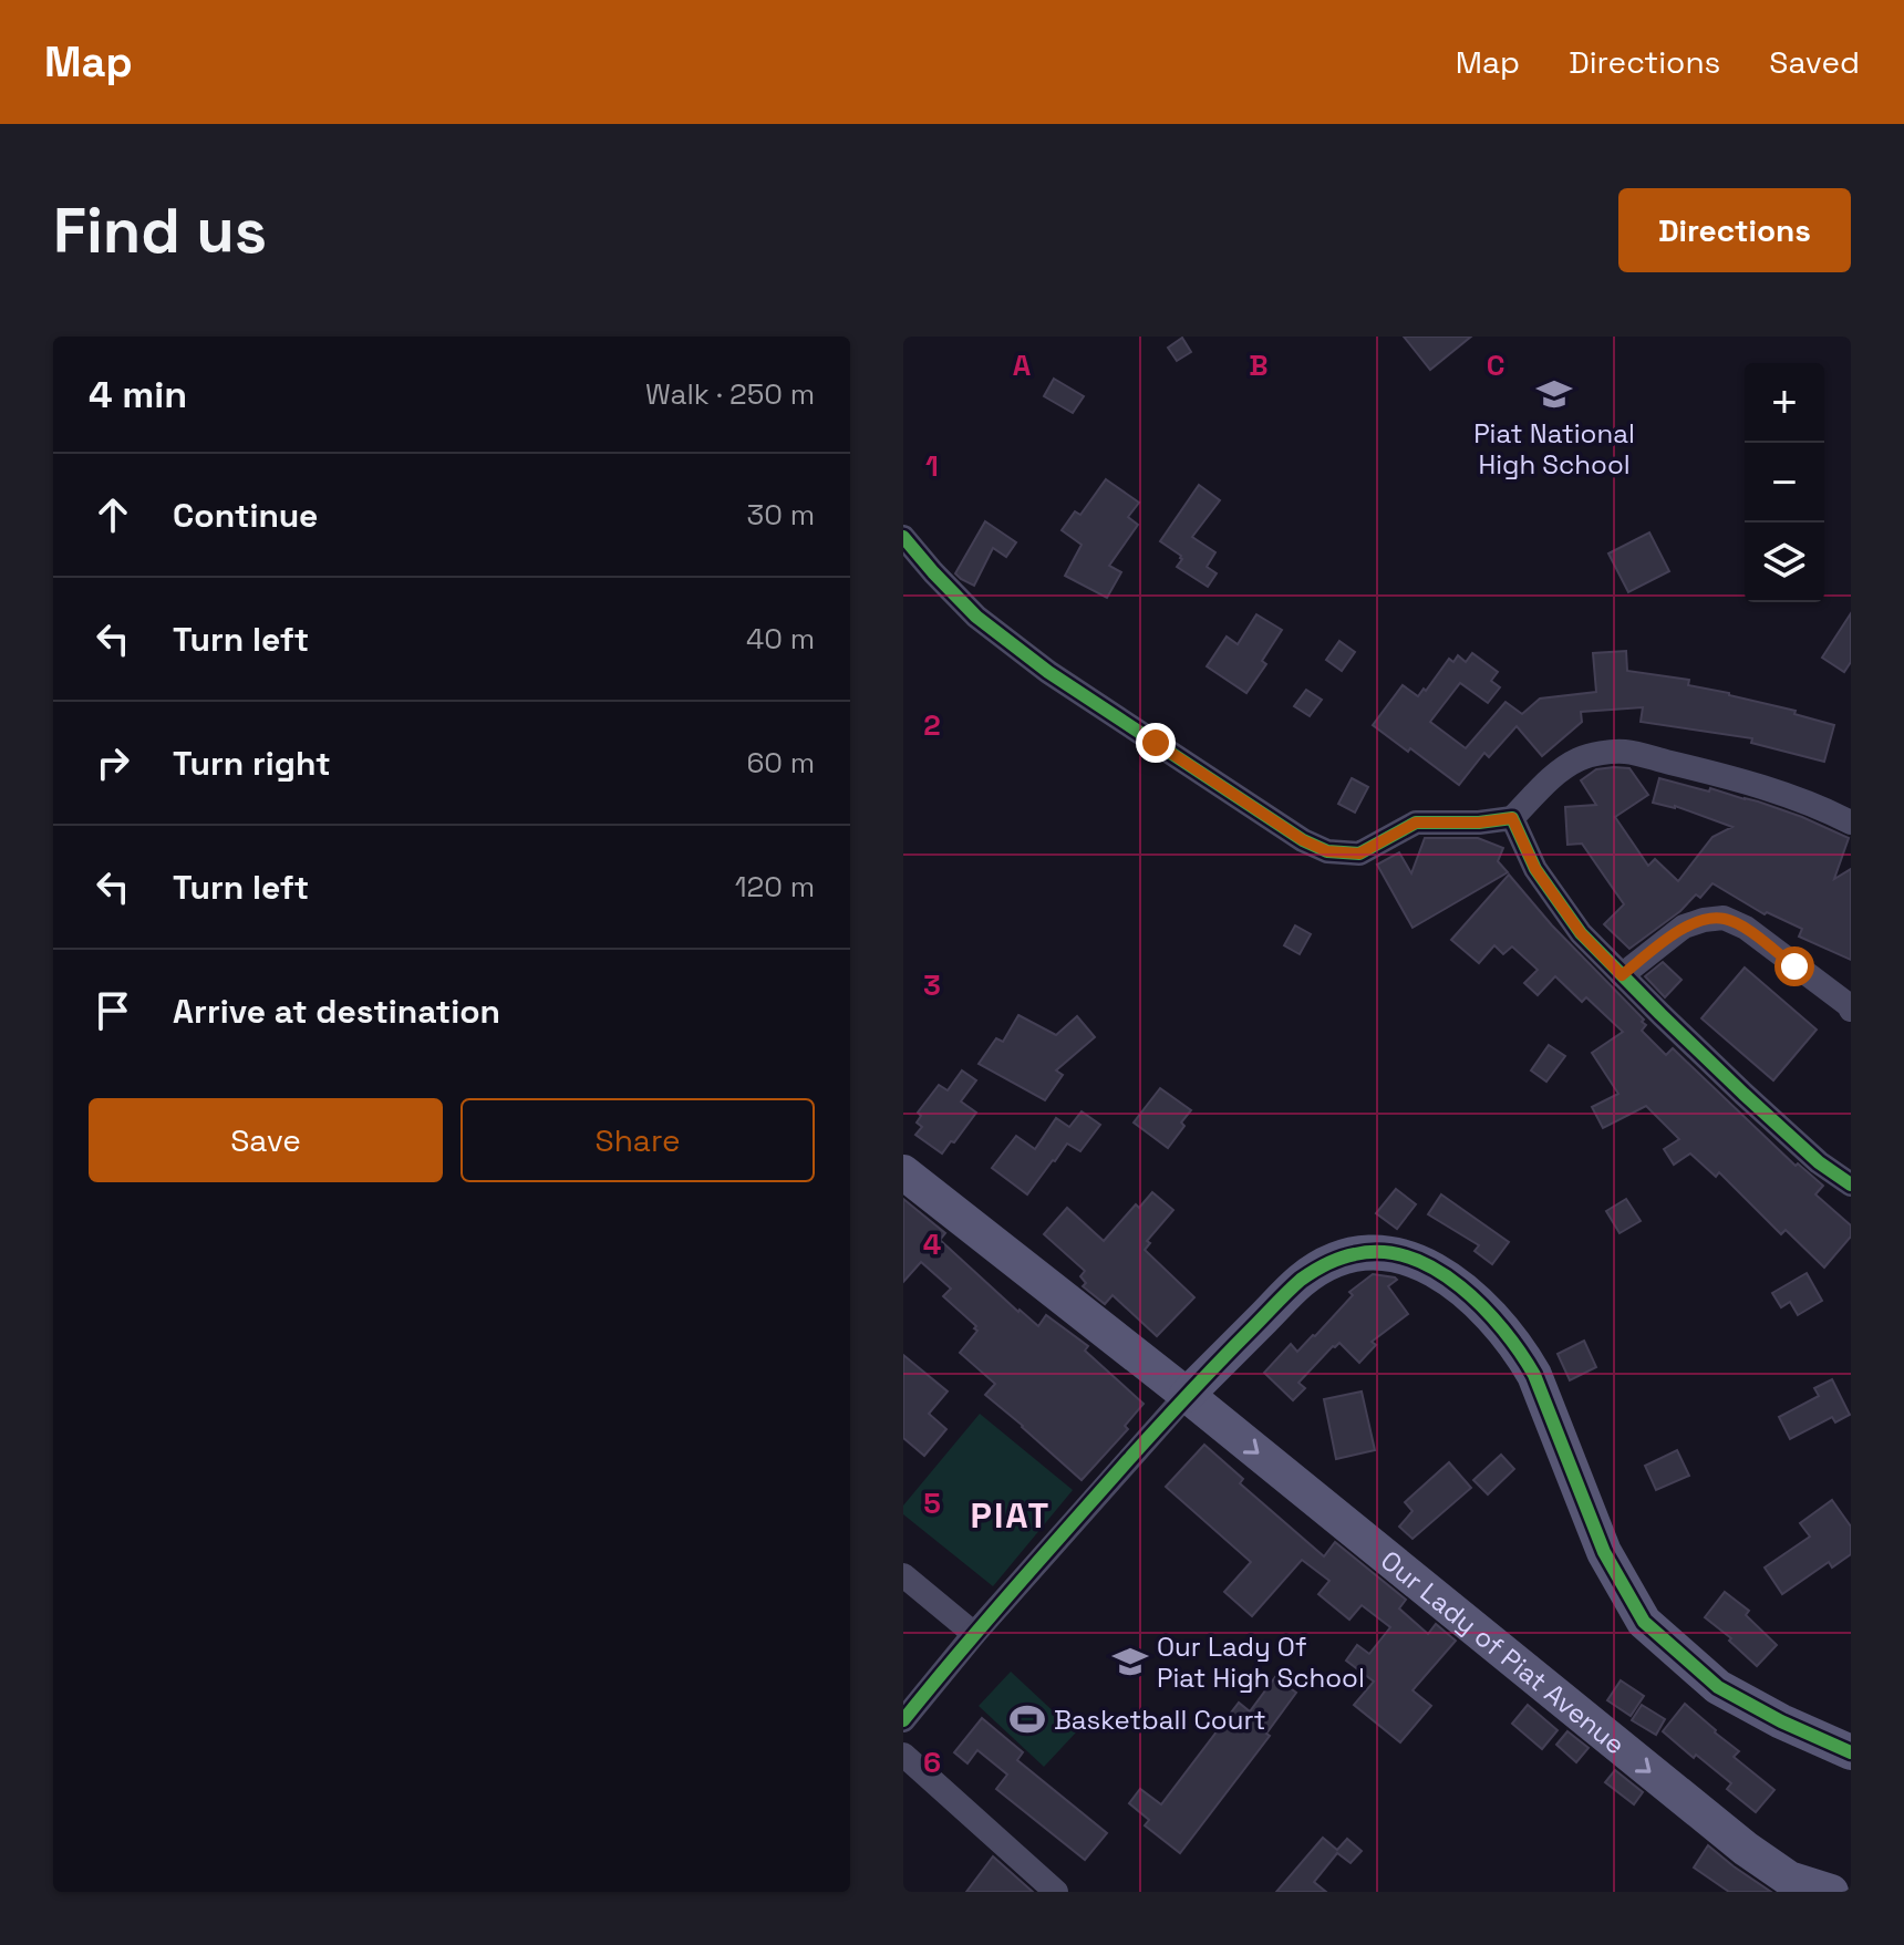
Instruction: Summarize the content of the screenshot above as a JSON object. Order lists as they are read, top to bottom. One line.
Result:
{"streets":{"street":["Our Lady of Piat Avenue"]},"one_way":["Our Lady of Piat Avenue"],"districts":["PIAT"],"places":{"school or university":["Piat National High School","Our Lady Of Piat High School"],"sports":["Basketball Court"]},"page":{"header":"Map","nav":["Map","Directions","Saved"],"buttons":["Directions",["Save","Share"]],"title":"Find us","heading":["4 min","Walk · 250 m"],"map_buttons":["+","−"],"list":[["Continue","30 m"],["Turn left","40 m"],["Turn right","60 m"],["Turn left","120 m"],"Arrive at destination"]},"grid":{"columns":["A","B","C"],"rows":["1","2","3","4","5","6"]}}
